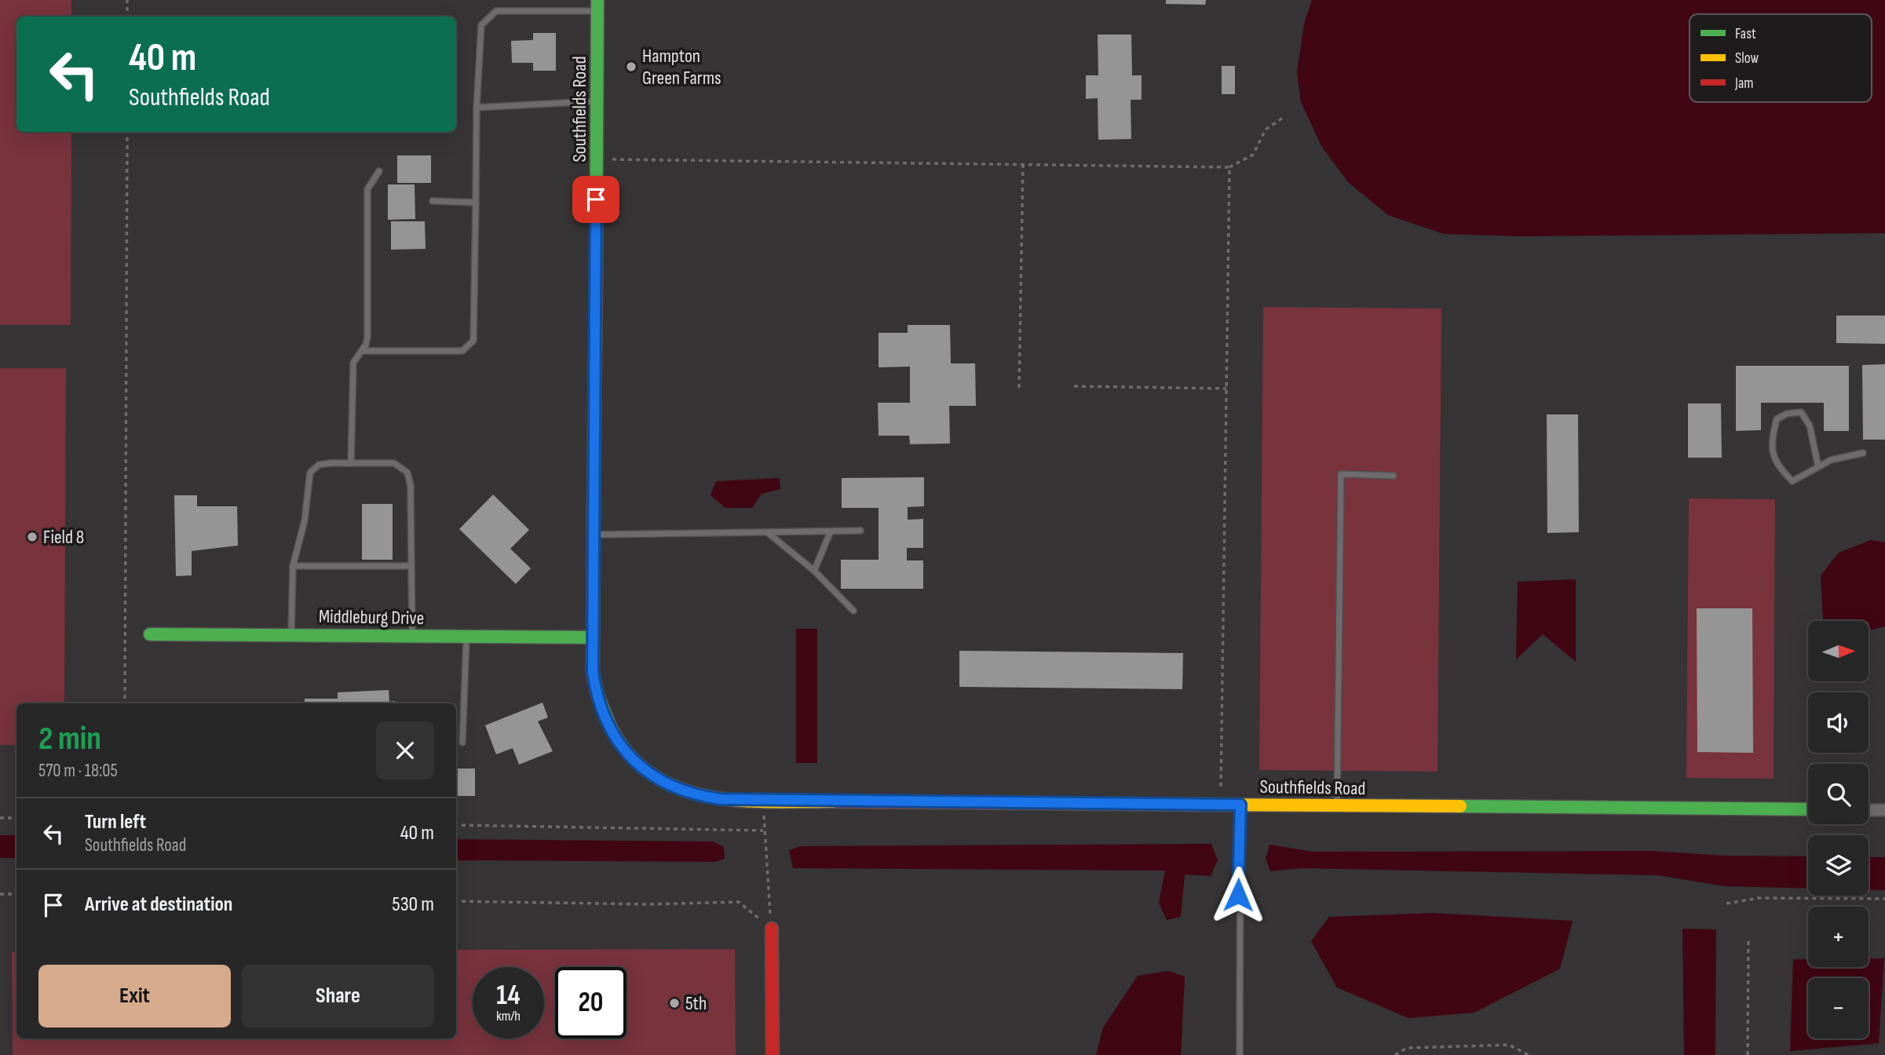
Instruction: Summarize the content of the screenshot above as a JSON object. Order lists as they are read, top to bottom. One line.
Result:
{"streets":{"street":["Southfields Road","Middleburg Drive"]},"crossings":[["Southfields Road","Middleburg Drive"]],"places":["Hampton Green Farms","Field 8","5th"],"legend":["Fast","Slow","Jam"],"north":"right","page":{"turn":["40 m","Southfields Road"],"map_buttons":["+","−"],"heading":["2 min","570 m · 18:05"],"list":[{"name":"Turn left","note":"Southfields Road","value":"40 m"},{"name":"Arrive at destination","value":"530 m"}],"buttons":["Exit","Share"],"speed":"14 km/h","limit":"20"}}
